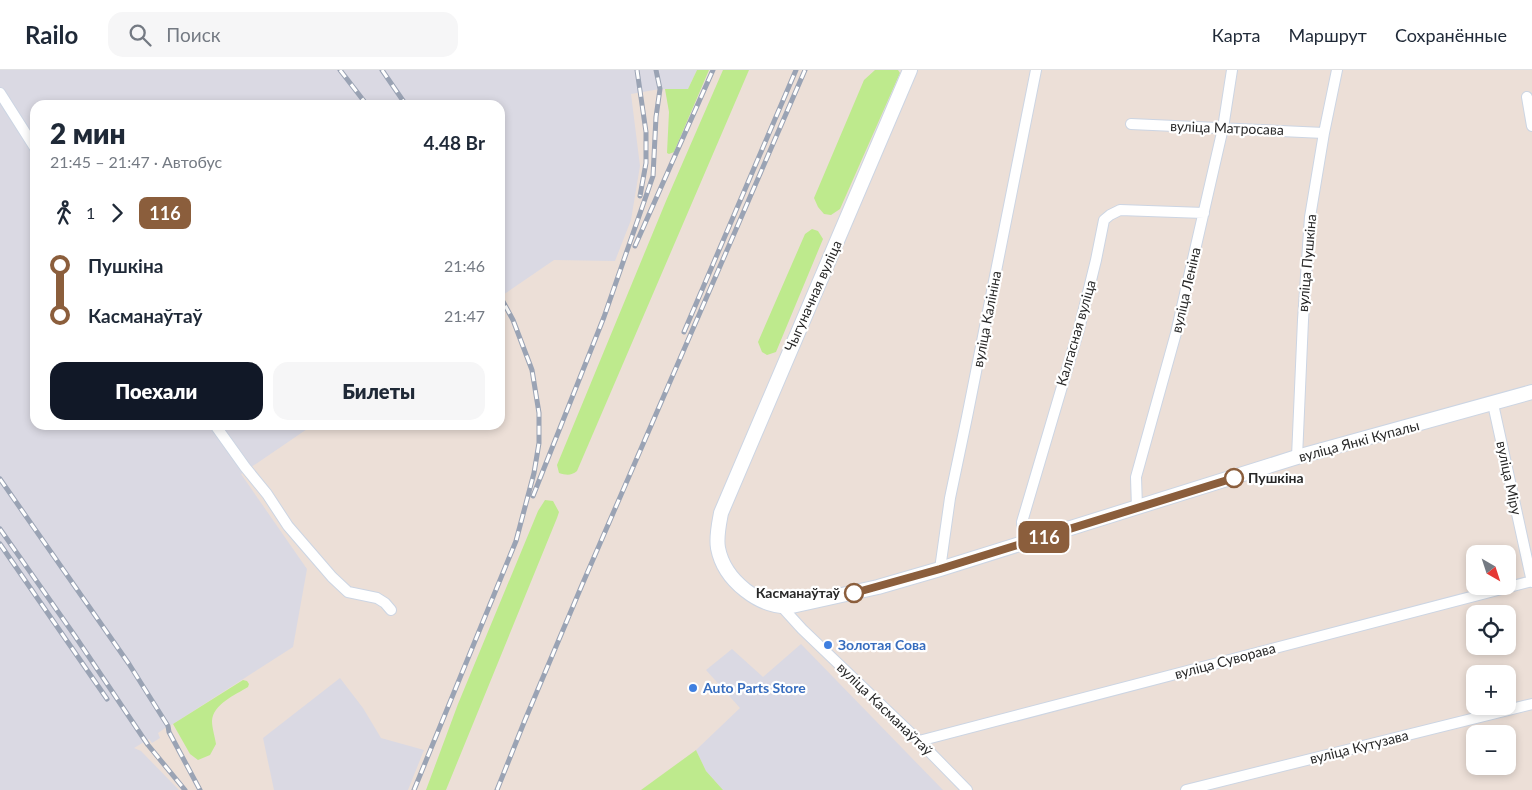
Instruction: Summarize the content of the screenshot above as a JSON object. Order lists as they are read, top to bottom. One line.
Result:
{"streets":{"street":["вуліца Матросава","вуліца Пушкіна","вуліца Леніна","Чыгуначная вуліца","вуліца Калініна","Калгасная вуліца","вуліца Янкі Купалы","вуліца Міру","вуліца Суворава","вуліца Касманаўтаў","вуліца Кутузава"]},"crossings":[["вуліца Матросава","вуліца Пушкіна"],["вуліца Матросава","вуліца Леніна"],["вуліца Пушкіна","вуліца Янкі Купалы"],["вуліца Леніна","Калгасная вуліца"],["вуліца Леніна","вуліца Янкі Купалы"],["Чыгуначная вуліца","вуліца Янкі Купалы"],["вуліца Калініна","вуліца Янкі Купалы"],["Калгасная вуліца","вуліца Янкі Купалы"],["вуліца Янкі Купалы","вуліца Міру"],["вуліца Янкі Купалы","вуліца Касманаўтаў"],["вуліца Міру","вуліца Суворава"],["вуліца Суворава","вуліца Касманаўтаў"]],"places":["Пушкіна","Касманаўтаў","Золотая Сова","Auto Parts Store"],"lines":["bus line 116"],"north":"bottom right","page":{"header":"Railo","search":"Поиск","nav":["Карта","Маршрут","Сохранённые"],"on_map":"116","heading":["2 мин","21:45 – 21:47 · Автобус","4.48 Br"],"legs":["1","116"],"list":[{"name":"Пушкіна","value":"21:46"},{"name":"Касманаўтаў","value":"21:47"}],"buttons":["Поехали","Билеты"],"map_buttons":["+","−"]}}
